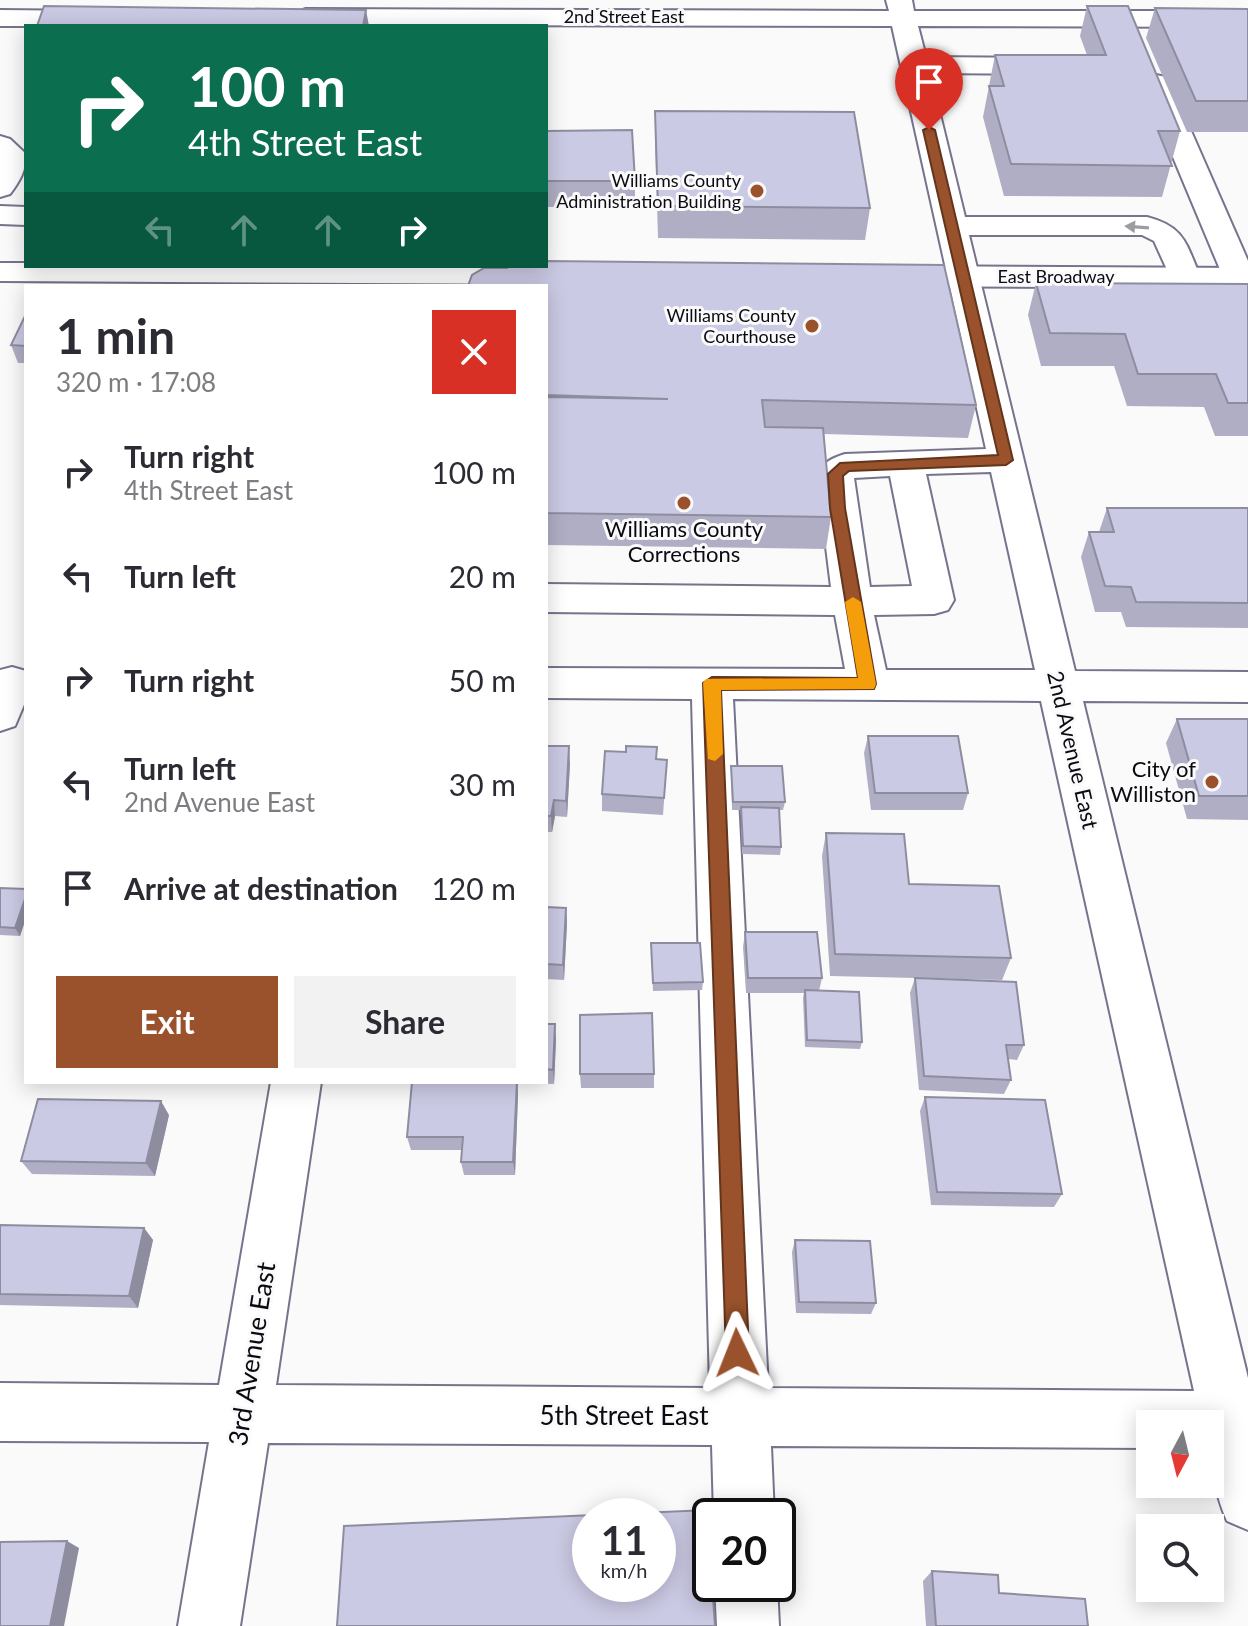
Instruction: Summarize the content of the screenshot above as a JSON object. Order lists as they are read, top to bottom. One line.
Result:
{"streets":{"street":["2nd Street East","East Broadway","2nd Avenue East","3rd Avenue East","5th Street East"]},"crossings":[["2nd Street East","2nd Avenue East"],["East Broadway","2nd Avenue East"],["2nd Avenue East","5th Street East"],["3rd Avenue East","5th Street East"]],"places":["Williams County Administration Building","Williams County Courthouse","Williams County Corrections","City of Williston"],"north":"bottom","page":{"turn":["100 m","4th Street East"],"heading":["1 min","320 m · 17:08"],"list":[{"name":"Turn right","note":"4th Street East","value":"100 m"},{"name":"Turn left","value":"20 m"},{"name":"Turn right","value":"50 m"},{"name":"Turn left","note":"2nd Avenue East","value":"30 m"},{"name":"Arrive at destination","value":"120 m"}],"buttons":["Exit","Share"],"speed":"11 km/h","limit":"20"}}
